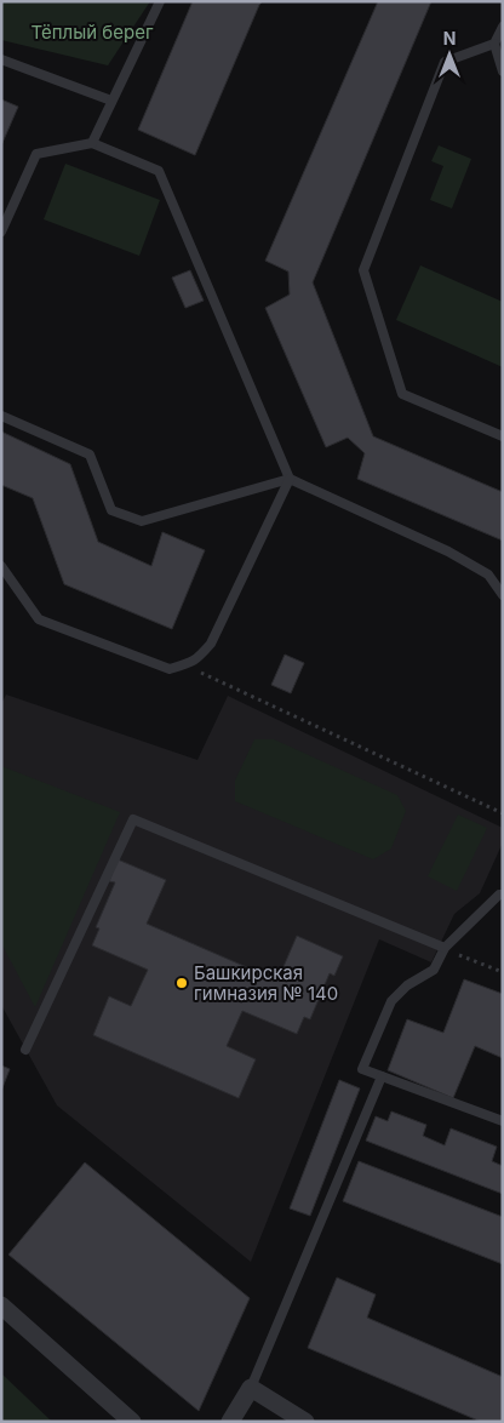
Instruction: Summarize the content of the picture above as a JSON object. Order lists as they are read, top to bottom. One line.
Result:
{"parks":["Тёплый берег"],"places":["Башкирская гимназия № 140"],"north":"top"}
